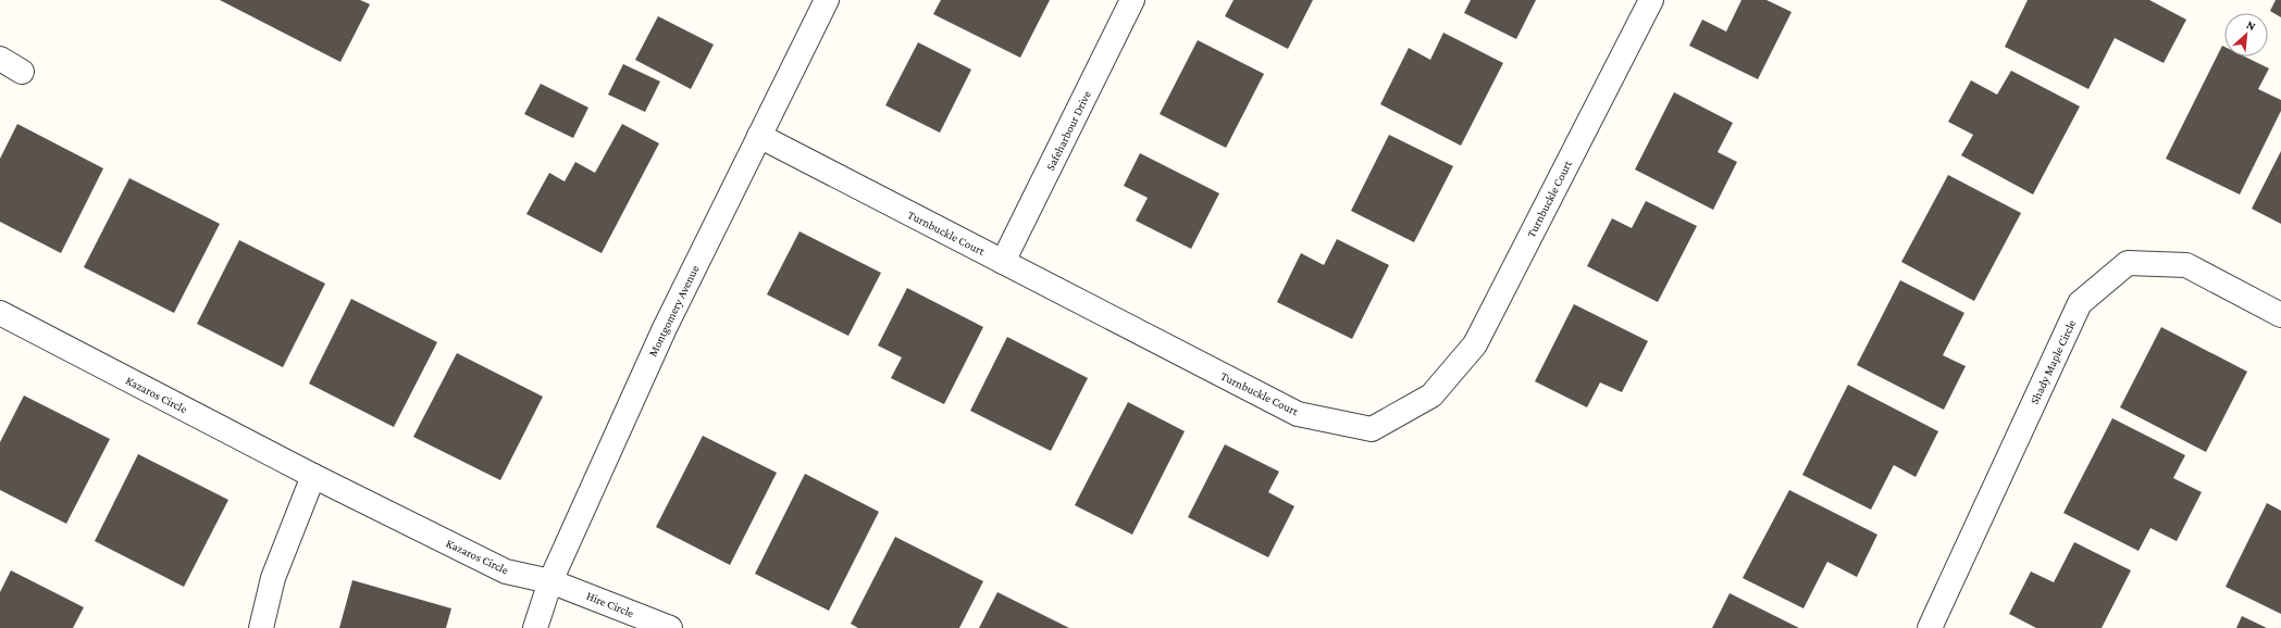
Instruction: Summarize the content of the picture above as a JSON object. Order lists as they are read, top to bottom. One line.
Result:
{"streets":{"street":["Safeharbour Drive","Turnbuckle Court","Montgomery Avenue","Shady Maple Circle","Kazaros Circle","Hire Circle"]},"crossings":[["Safeharbour Drive","Turnbuckle Court"],["Turnbuckle Court","Montgomery Avenue"],["Montgomery Avenue","Kazaros Circle"],["Montgomery Avenue","Hire Circle"],["Kazaros Circle","Hire Circle"]],"north":"top right"}
